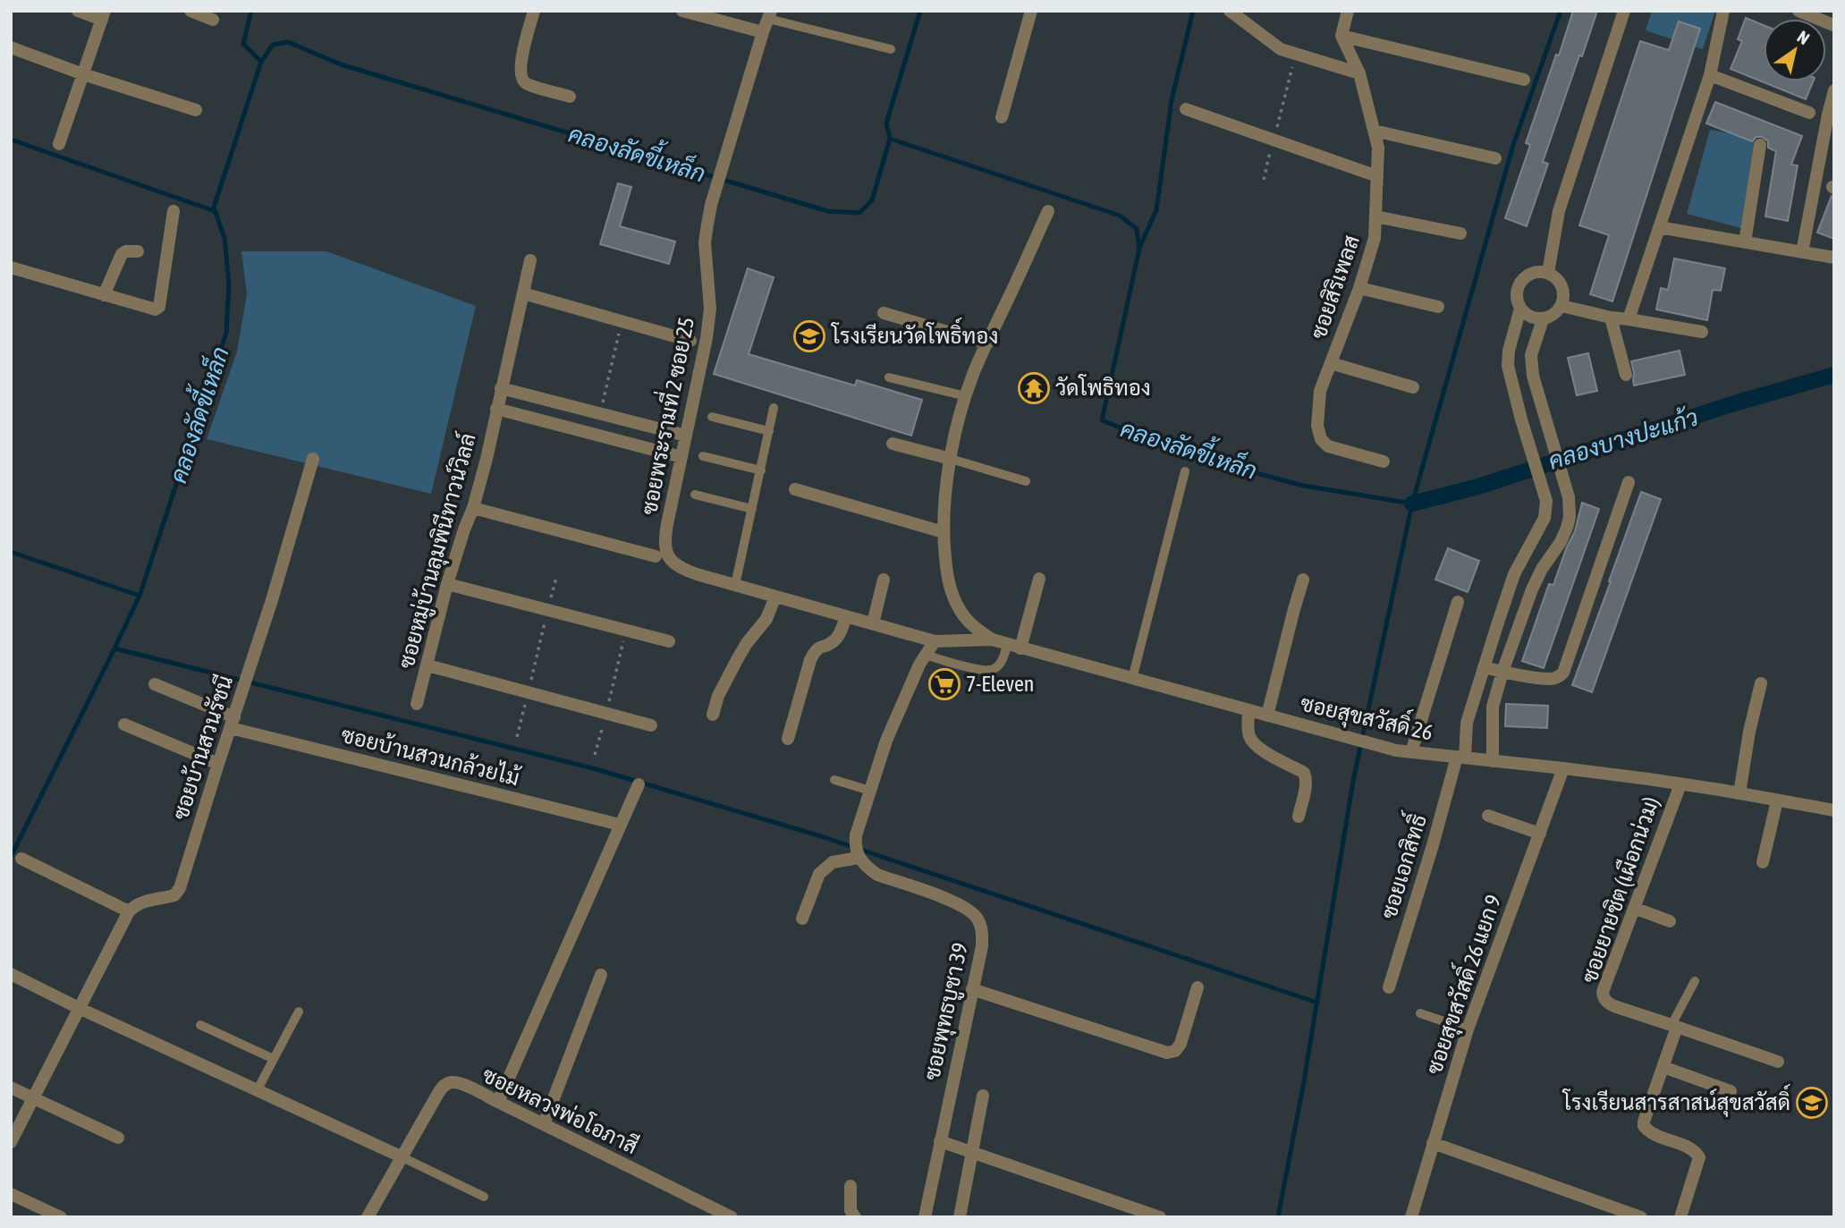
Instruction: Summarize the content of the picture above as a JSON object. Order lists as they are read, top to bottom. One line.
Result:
{"streets":{"street":["ซอยสิริเพลส","ซอยพระรามที่ 2 ซอย 25","ซอยหมู่บ้านลุมพินีทาวน์วิลล์","ซอยสุขสวัสดิ์ 26","ซอยบ้านสวนรัชนี","ซอยบ้านสวนกล้วยไม้","ซอยเอกสิทธิ์","ซอยยายชิต (เผือกน่วม)","ซอยสุขสวัสดิ์ 26 แยก 9","ซอยพุทธบูชา 39","ซอยหลวงพ่อโอภาสี"]},"crossings":[["ซอยพระรามที่ 2 ซอย 25","ซอยหมู่บ้านลุมพินีทาวน์วิลล์"],["ซอยพระรามที่ 2 ซอย 25","ซอยสุขสวัสดิ์ 26"],["ซอยสุขสวัสดิ์ 26","ซอยเอกสิทธิ์"],["ซอยสุขสวัสดิ์ 26","ซอยยายชิต (เผือกน่วม)"],["ซอยสุขสวัสดิ์ 26","ซอยสุขสวัสดิ์ 26 แยก 9"],["ซอยบ้านสวนรัชนี","ซอยบ้านสวนกล้วยไม้"]],"water":["คลองลัดขี้เหล็ก","คลองบางปะแก้ว"],"places":{"school or university":["โรงเรียนวัดโพธิ์ทอง","โรงเรียนสารสาสน์สุขสวัสดิ์"],"temple":["วัดโพธิทอง"],"supermarket":["7-Eleven"]},"north":"top right"}
